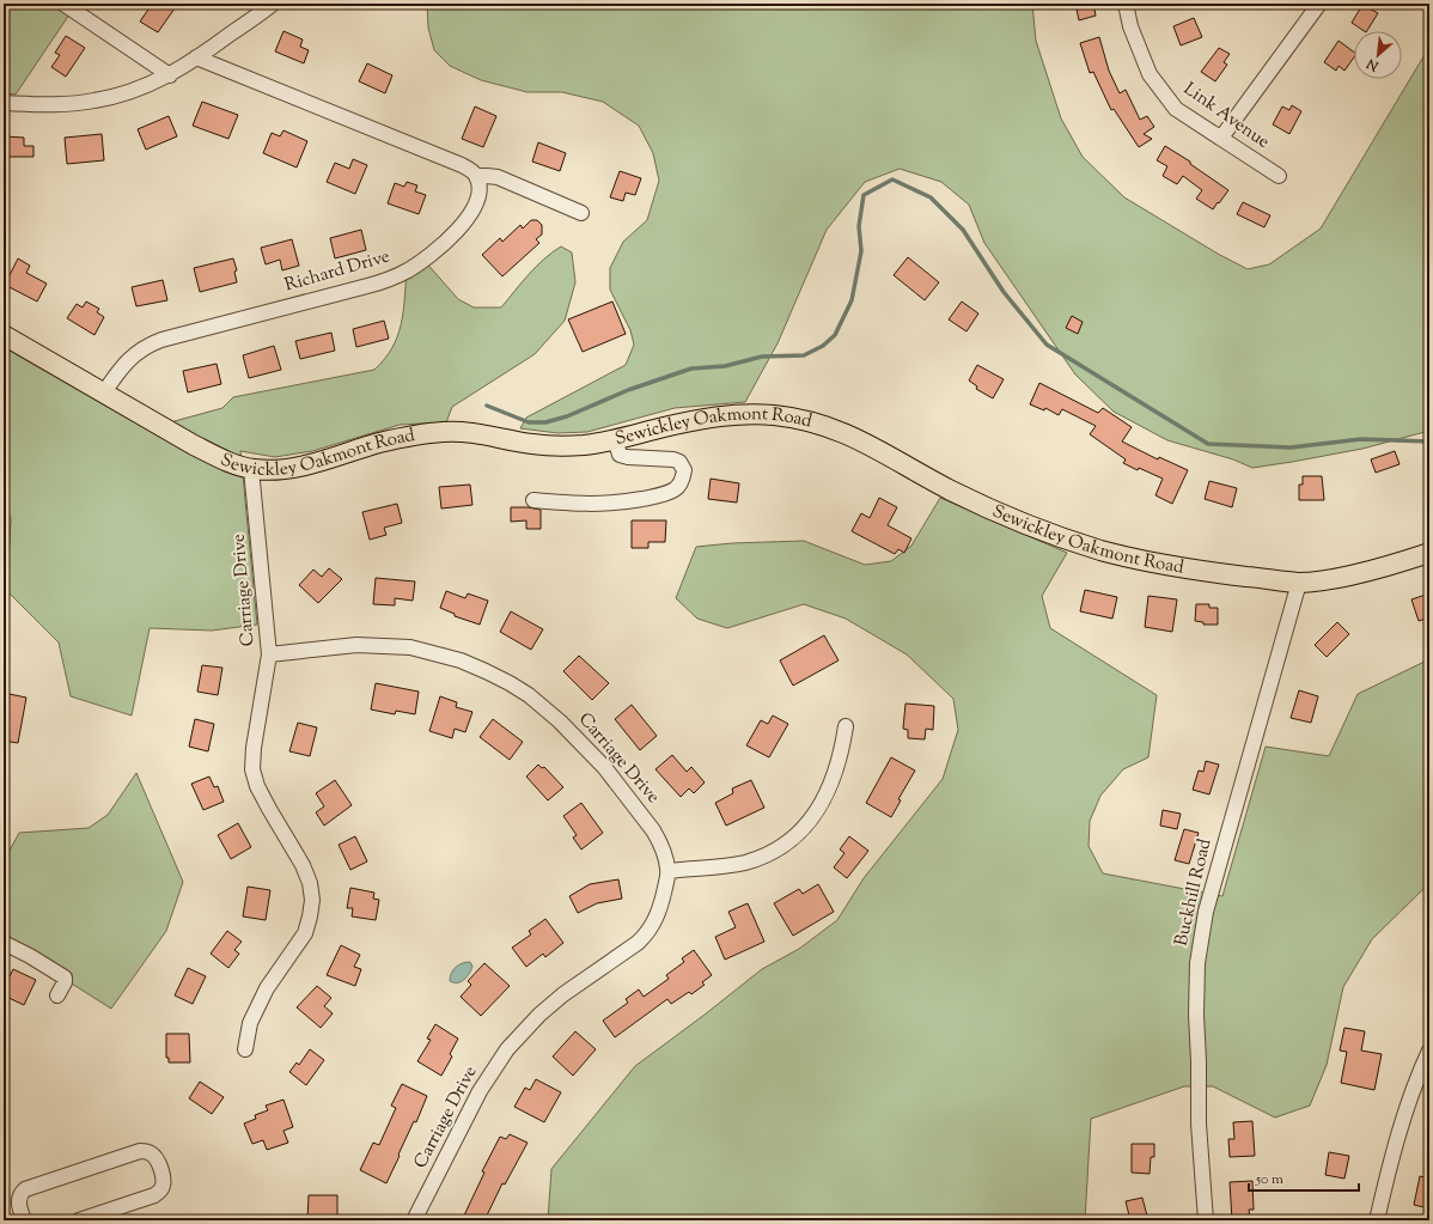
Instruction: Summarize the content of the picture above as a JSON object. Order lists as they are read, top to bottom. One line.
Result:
{"streets":{"main road":["Sewickley Oakmont Road"],"street":["Link Avenue","Richard Drive","Carriage Drive","Buckhill Road"]},"crossings":[["Richard Drive","Sewickley Oakmont Road"],["Sewickley Oakmont Road","Carriage Drive"],["Sewickley Oakmont Road","Buckhill Road"]],"scale_bar":"50 m","north":"bottom left"}
